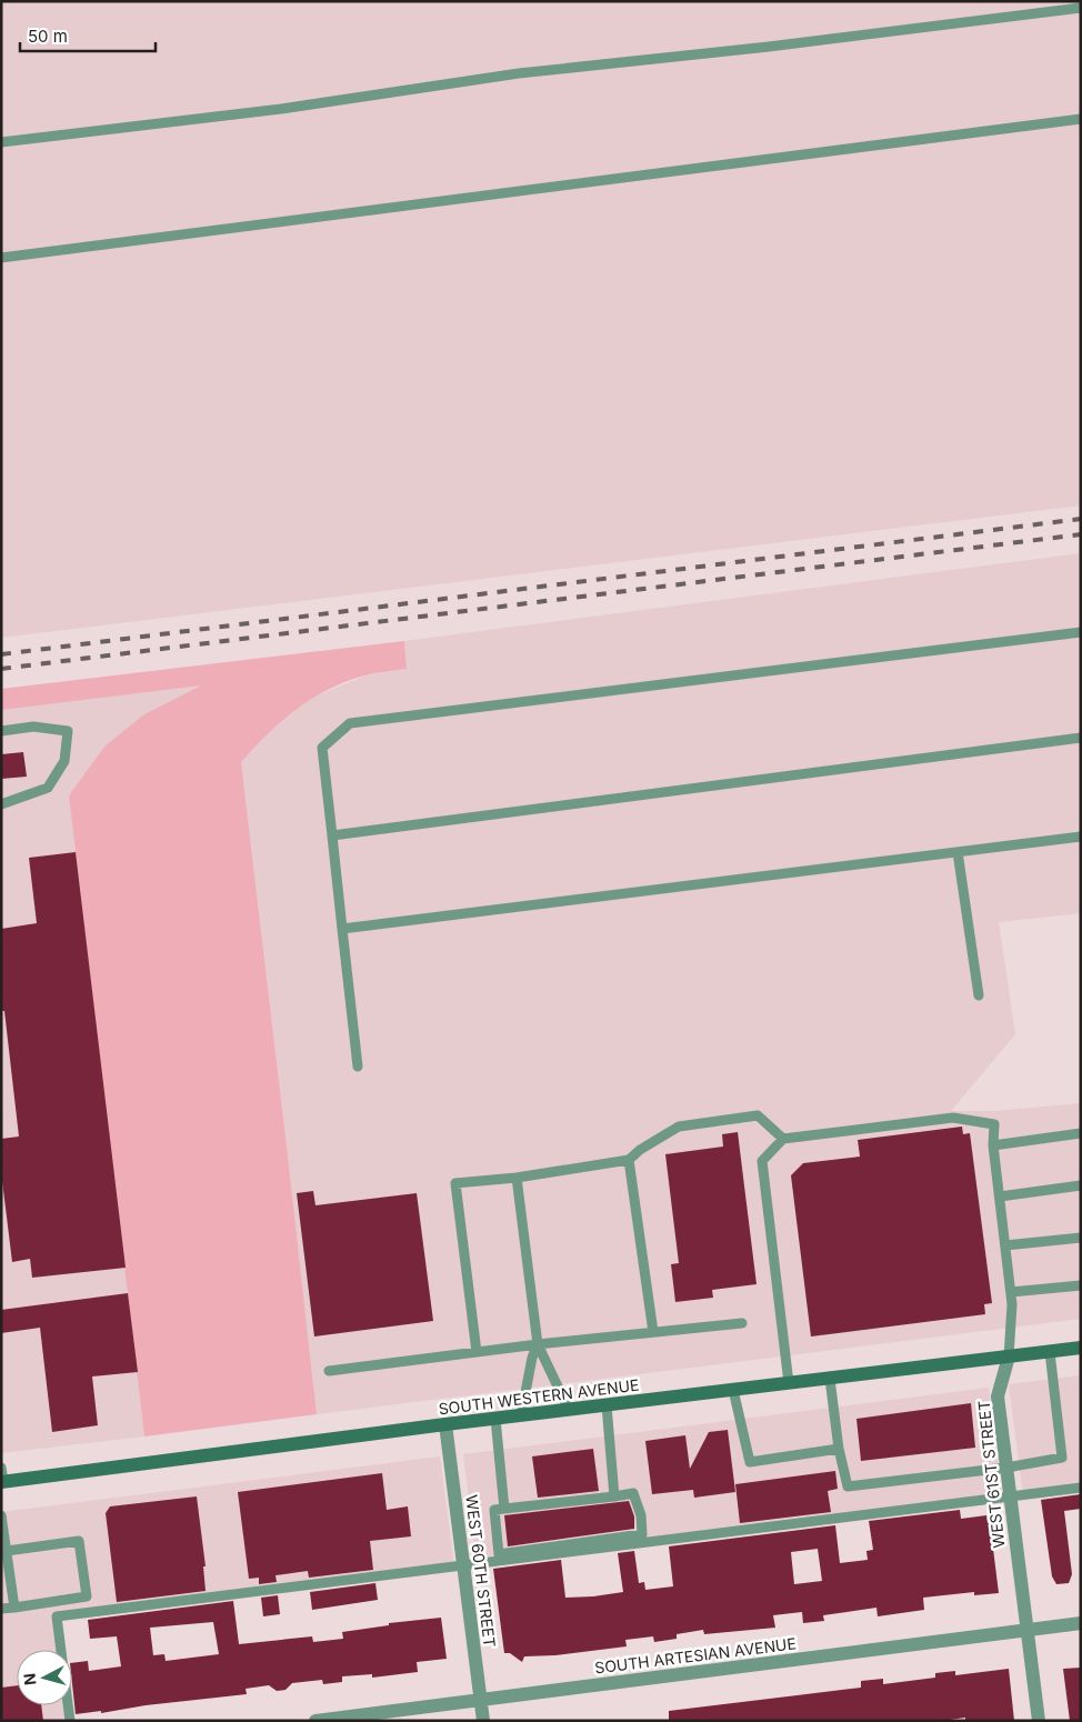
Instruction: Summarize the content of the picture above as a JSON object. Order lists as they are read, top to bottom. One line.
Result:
{"streets":{"main road":["SOUTH WESTERN AVENUE"],"street":["WEST 61ST STREET","WEST 60TH STREET","SOUTH ARTESIAN AVENUE"]},"crossings":[["SOUTH WESTERN AVENUE","WEST 61ST STREET"],["SOUTH WESTERN AVENUE","WEST 60TH STREET"],["WEST 61ST STREET","SOUTH ARTESIAN AVENUE"],["WEST 60TH STREET","SOUTH ARTESIAN AVENUE"]],"scale_bar":"50 m","north":"left"}
